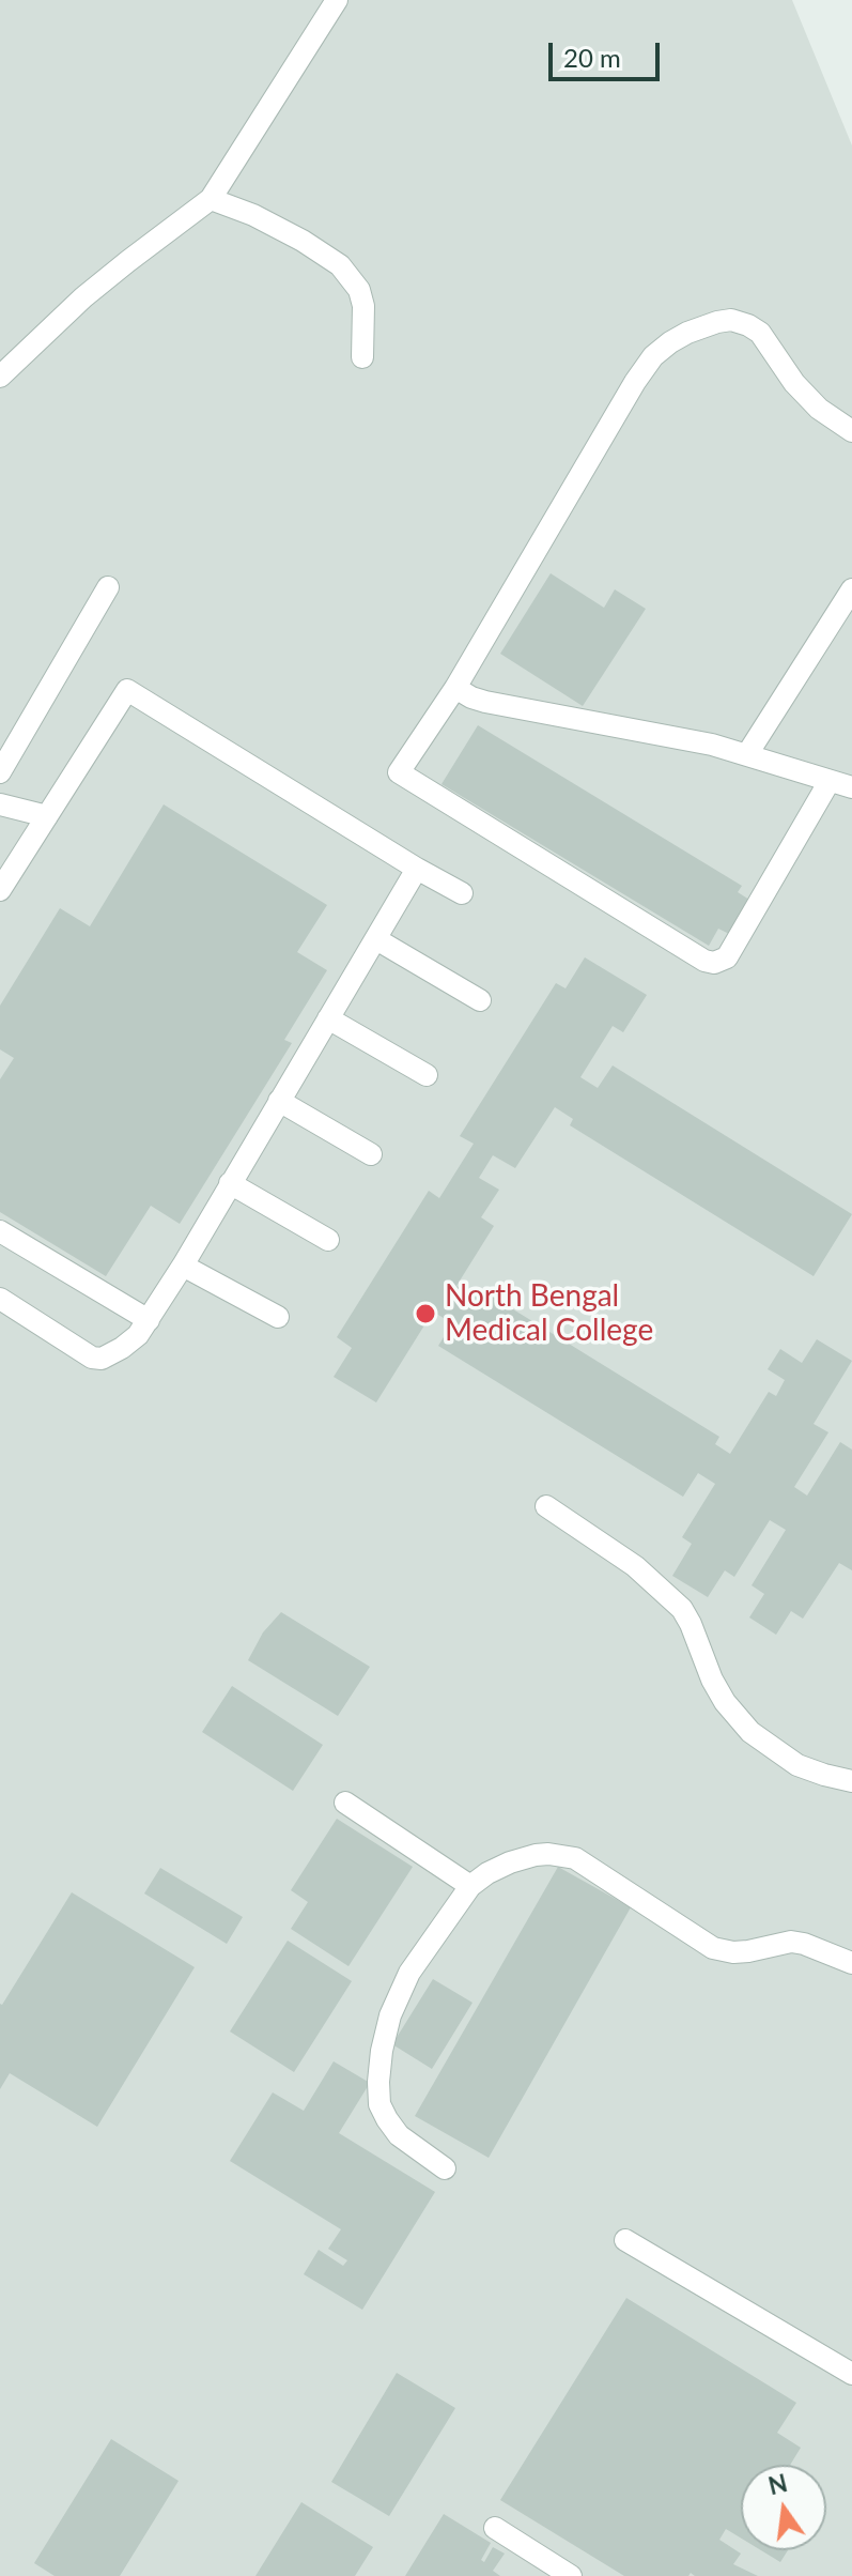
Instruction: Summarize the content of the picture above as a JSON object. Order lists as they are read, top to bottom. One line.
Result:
{"places":["North Bengal Medical College"],"scale_bar":"20 m","north":"top"}
